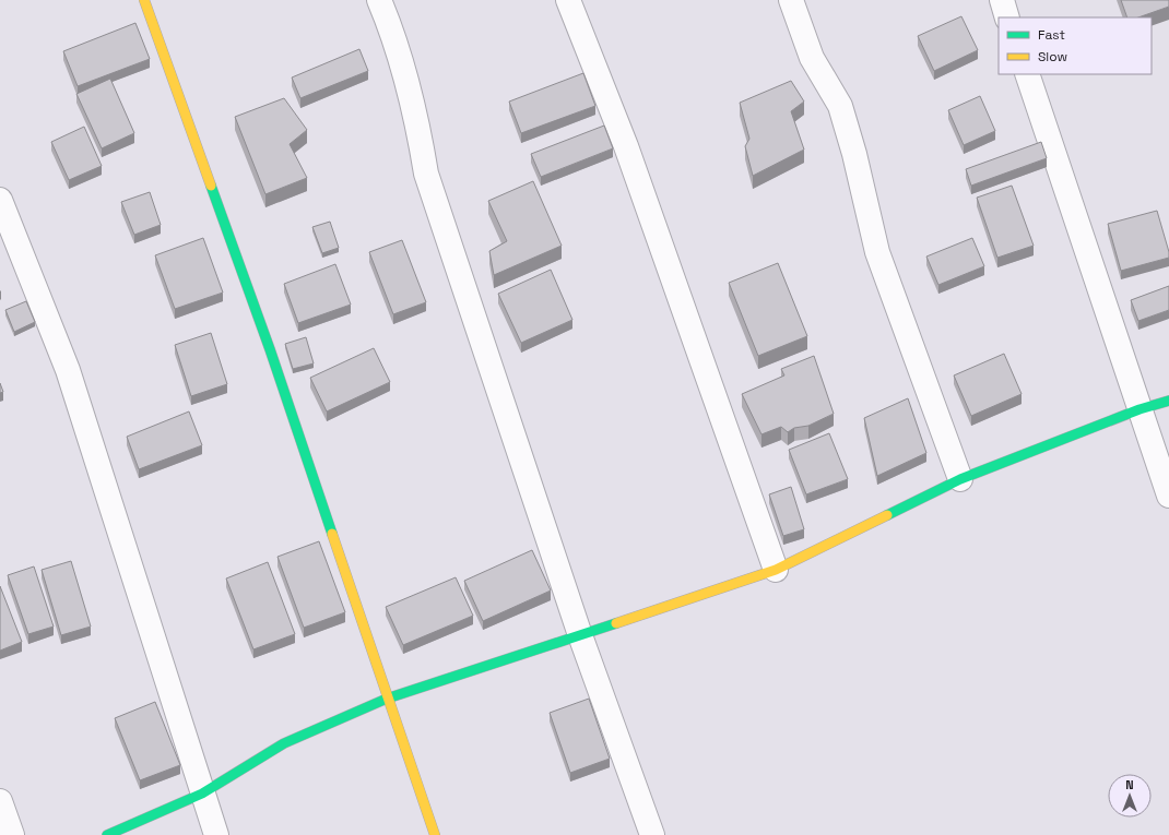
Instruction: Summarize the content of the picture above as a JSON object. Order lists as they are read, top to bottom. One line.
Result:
{"legend":["Fast","Slow"],"north":"top"}
